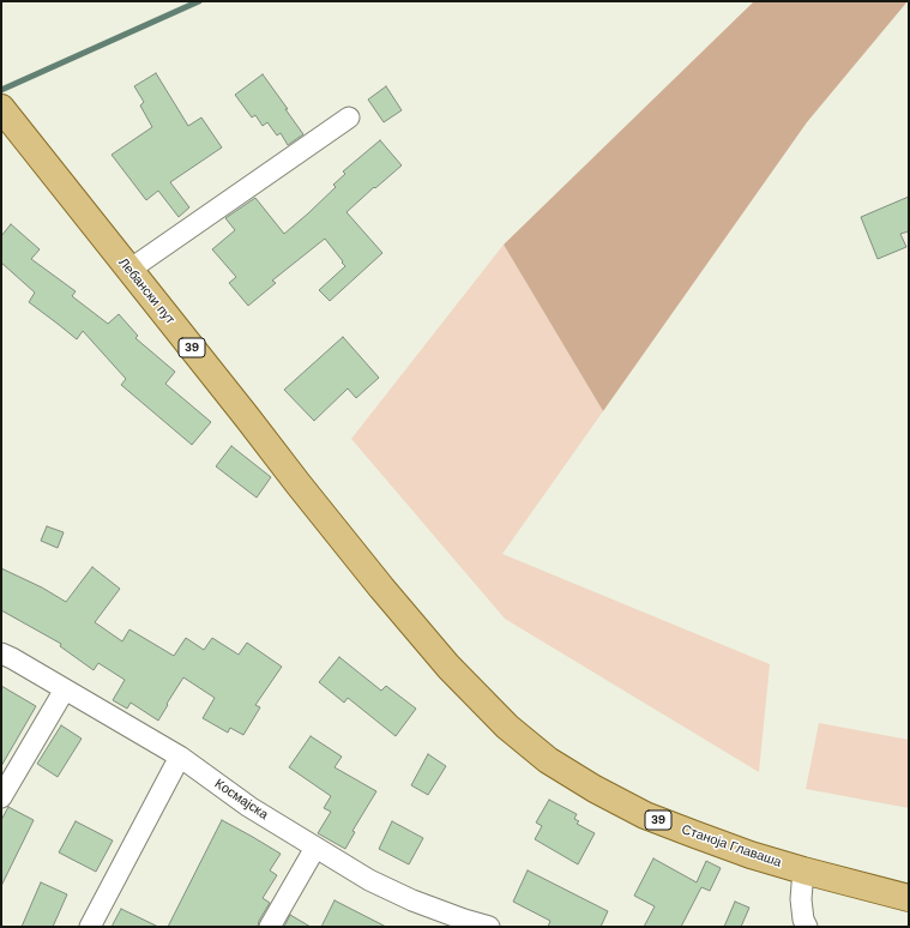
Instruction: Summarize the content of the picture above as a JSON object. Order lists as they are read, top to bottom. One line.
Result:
{"streets":{"main road":["Лебански пут","39","Станоја Главаша"],"street":["Космајска"]},"crossings":[["Лебански пут","Станоја Главаша"]]}
